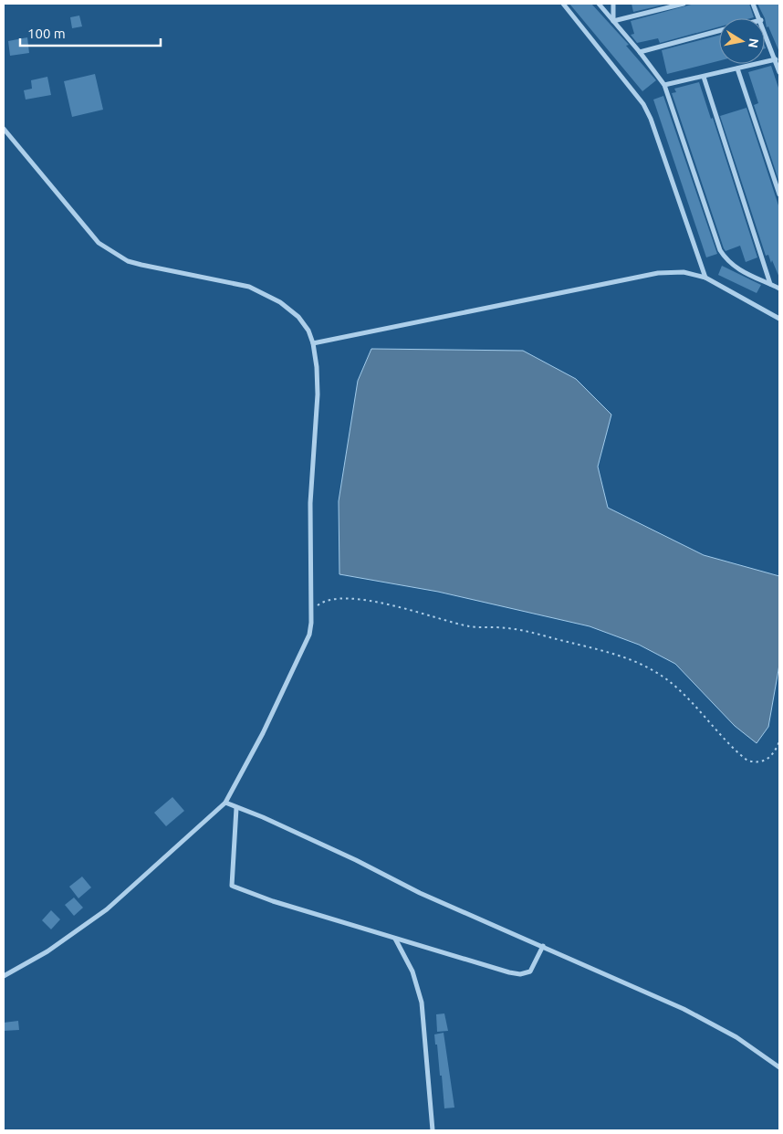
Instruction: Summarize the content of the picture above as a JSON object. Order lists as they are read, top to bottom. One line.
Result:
{"scale_bar":"100 m","north":"right"}
